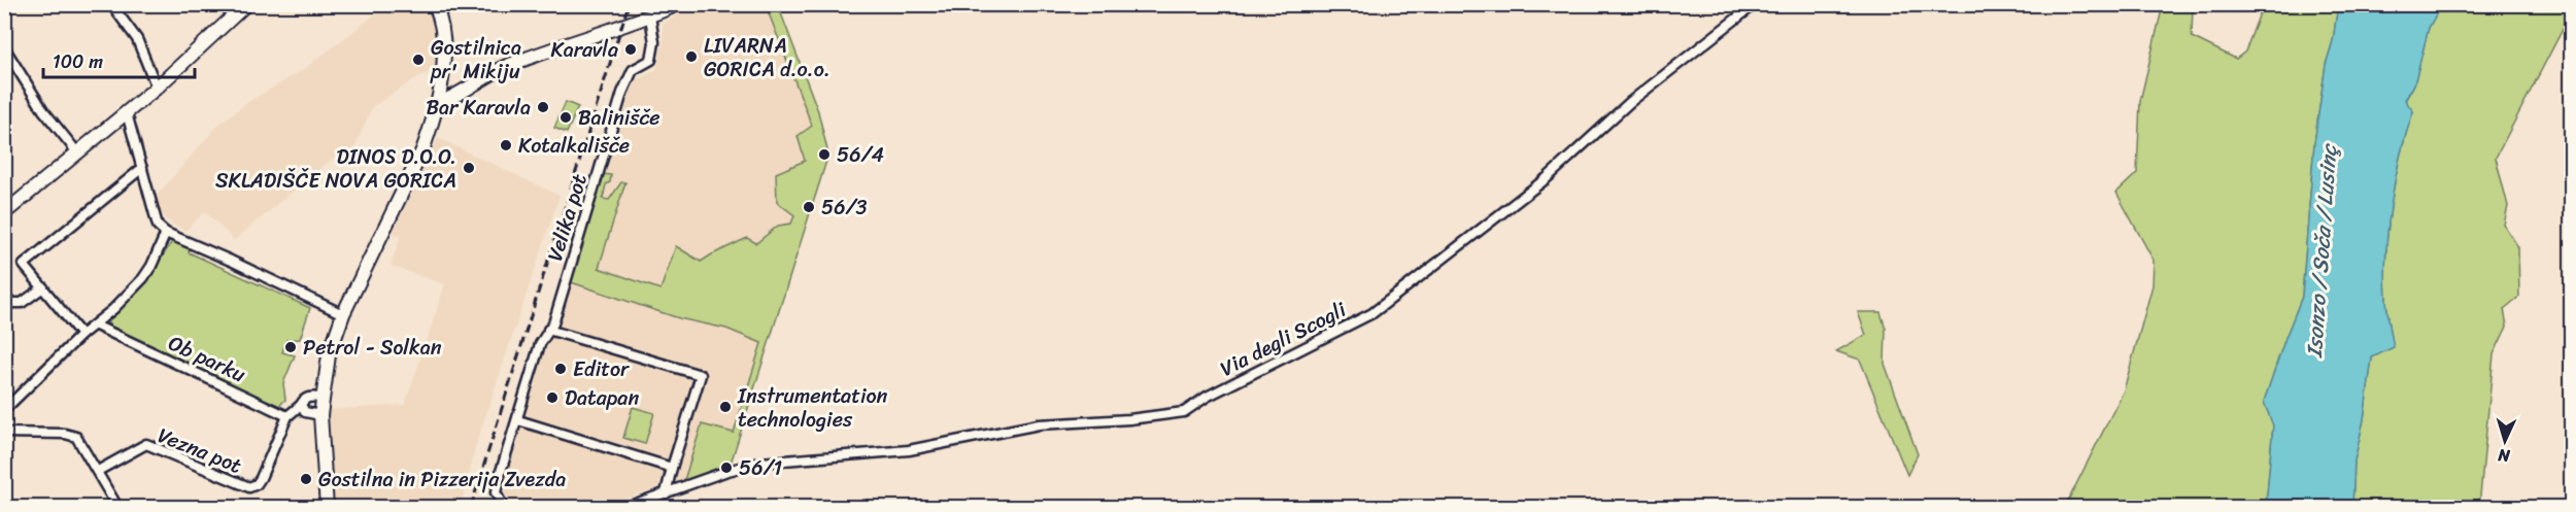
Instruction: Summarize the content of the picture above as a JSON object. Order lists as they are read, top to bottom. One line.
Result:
{"streets":{"street":["Velika pot","Via degli Scogli","Ob parku","Vezna pot"]},"crossings":[["Ob parku","Vezna pot"]],"water":["Isonzo / Soča / Lusinç"],"places":["Karavla","LIVARNA GORICA d.o.o.","Gostilnica pr' Mikiju","Bar Karavla","Balinišče","Kotalkališče","56/4","DINOS D.O.O. SKLADIŠČE NOVA GORICA","56/3","Petrol - Solkan","Editor","Datapan","Instrumentation technologies","56/1","Gostilna in Pizzerija Zvezda"],"scale_bar":"100 m","north":"bottom"}
